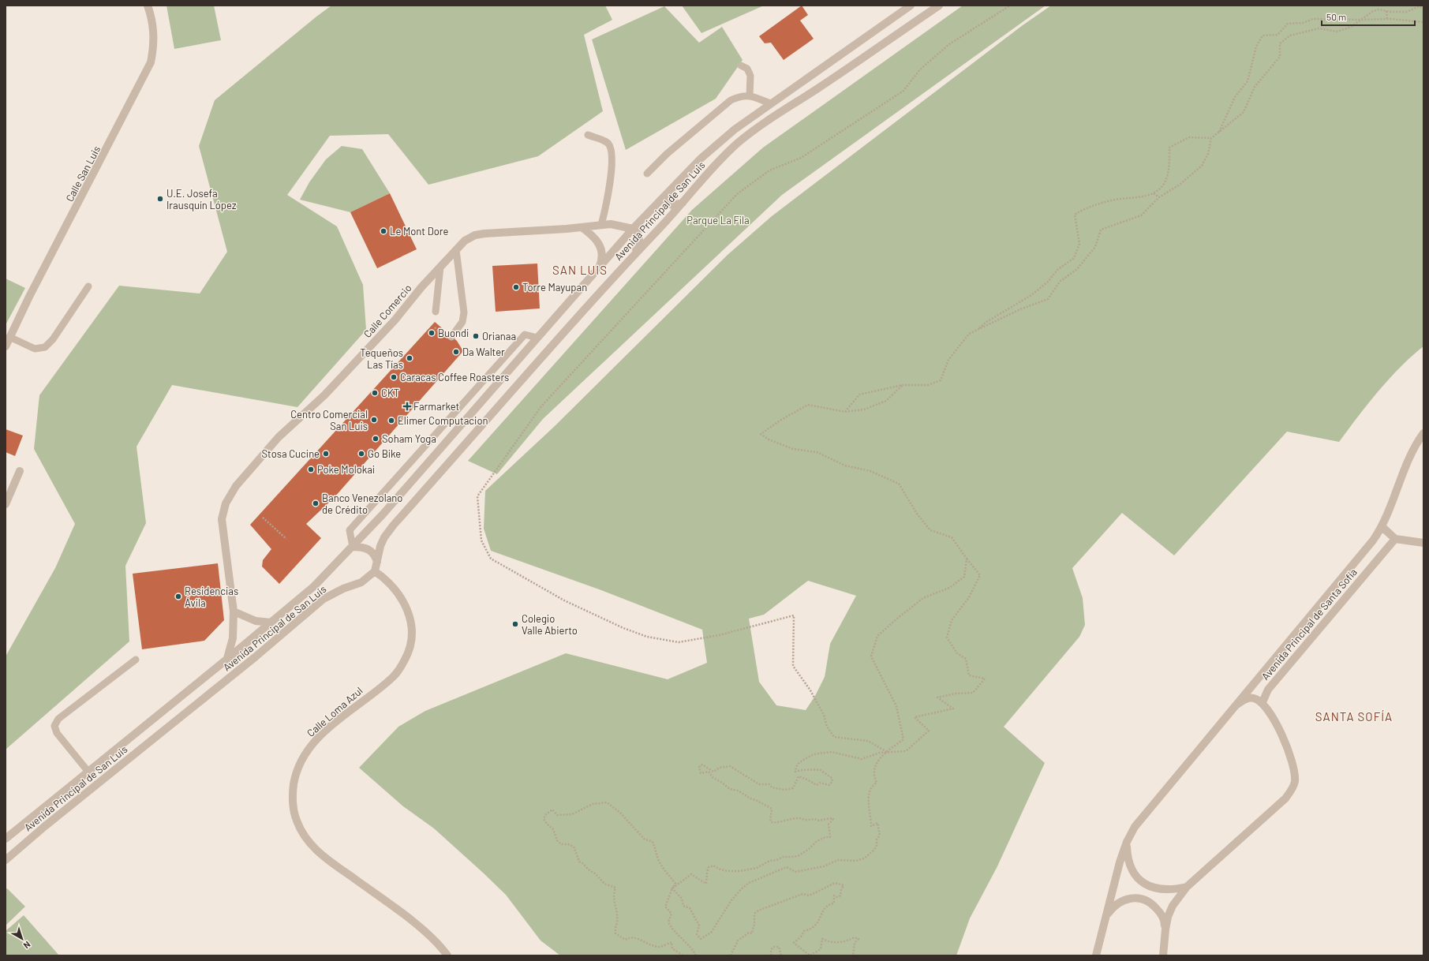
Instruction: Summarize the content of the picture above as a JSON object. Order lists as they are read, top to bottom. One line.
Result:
{"streets":{"street":["Calle San Luis","Avenida Principal de San Luis","Calle Comercio","Avenida Principal de Santa Sofía","Calle Loma Azul"]},"crossings":[["Avenida Principal de San Luis","Calle Comercio"],["Avenida Principal de San Luis","Calle Loma Azul"]],"districts":["SAN LUIS","SANTA SOFÍA"],"parks":["Parque La Fila"],"places":{"other":["U.E. Josefa Irausquín López","Le Mont Dore","Torre Mayupan","Buondi","Orianaa","Da Walter","Tequeños Las Tías","Caracas Coffee Roasters","CKT","Centro Comercial San Luis","Elimer Computacion","Soham Yoga","Stosa Cucine","Go Bike","Poke Molokai","Banco Venezolano de Crédito","Residencias Ávila","Colegio Valle Abierto"],"health":["Farmarket"]},"scale_bar":"50 m","north":"bottom right"}
